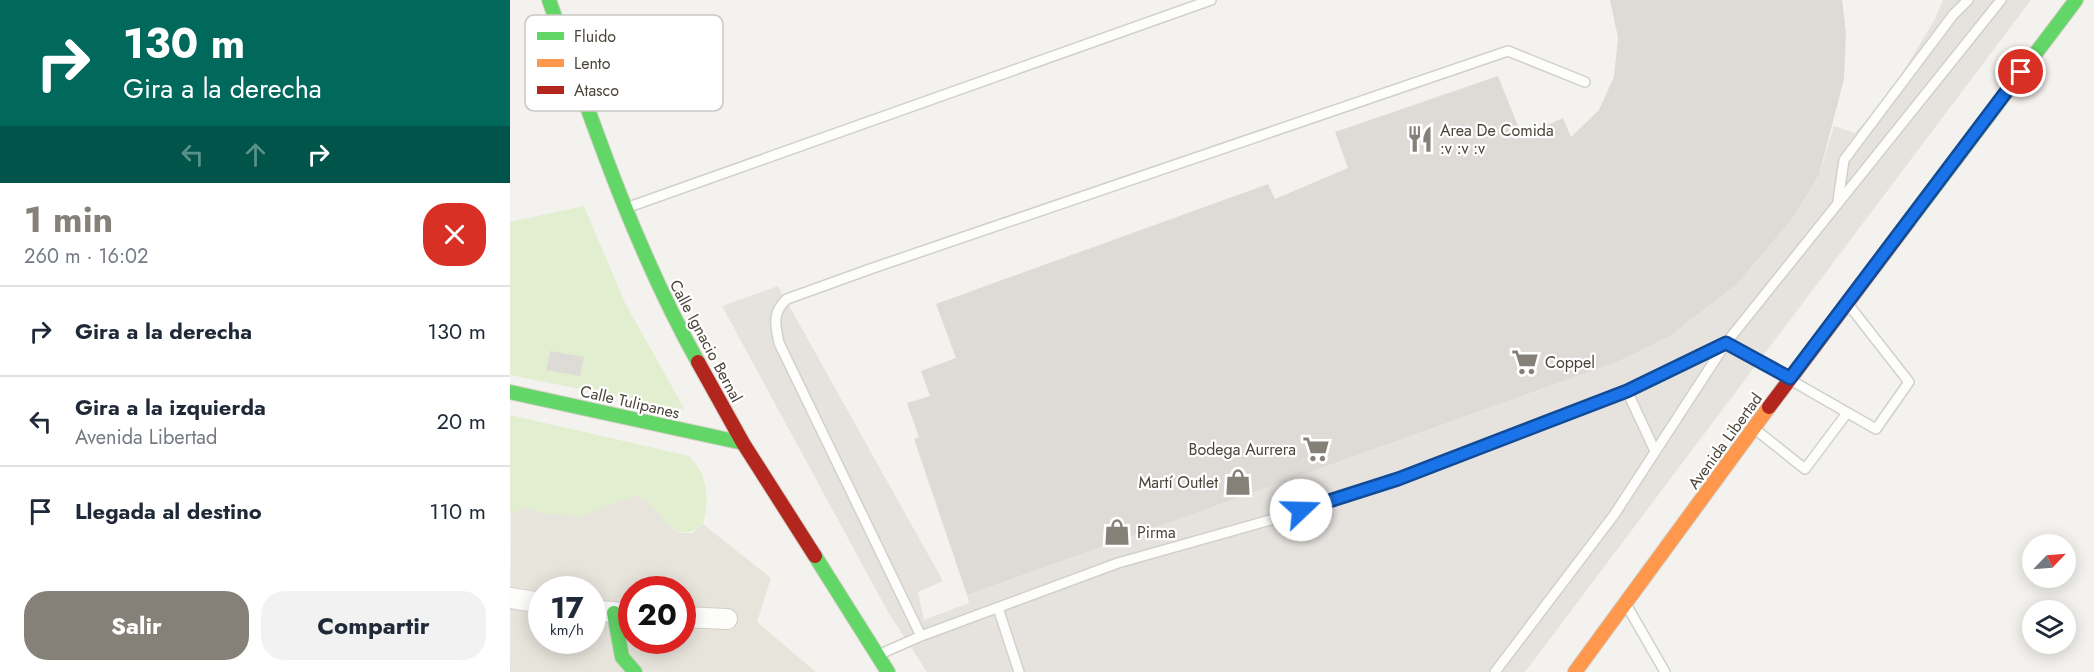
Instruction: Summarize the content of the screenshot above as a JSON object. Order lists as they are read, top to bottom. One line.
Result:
{"streets":{"main road":["Calle Ignacio Bernal","Calle Tulipanes","Avenida Libertad"]},"crossings":[["Calle Ignacio Bernal","Calle Tulipanes"]],"places":{"restaurant":["Area De Comida :v :v :v"],"supermarket":["Coppel","Bodega Aurrera"],"shop":["Martí Outlet","Pirma"]},"legend":["Fluido","Lento","Atasco"],"north":"top right","page":{"turn":["130 m","Gira a la derecha"],"heading":["1 min","260 m · 16:02"],"list":[{"name":"Gira a la derecha","value":"130 m"},{"name":"Gira a la izquierda","note":"Avenida Libertad","value":"20 m"},{"name":"Llegada al destino","value":"110 m"}],"speed":"17 km/h","limit":"20","buttons":["Salir","Compartir"]}}
